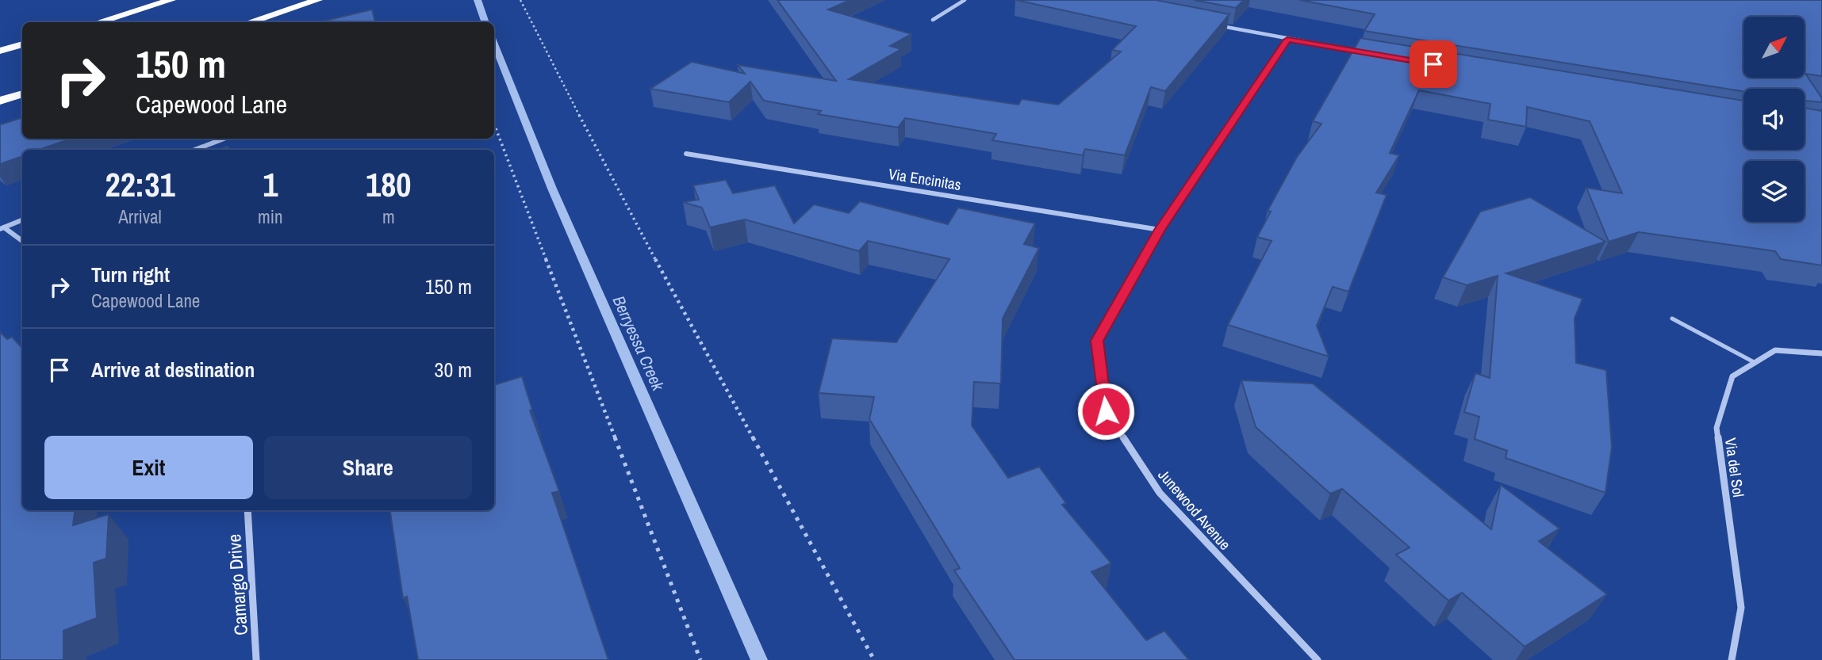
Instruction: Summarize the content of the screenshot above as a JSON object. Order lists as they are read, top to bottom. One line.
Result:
{"streets":{"street":["Via Encinitas","Via del Sol","Junewood Avenue","Camargo Drive"]},"crossings":[["Via Encinitas","Junewood Avenue"]],"water":["Berryessa Creek"],"north":"top right","page":{"turn":["150 m","Capewood Lane"],"eta":["22:31","Arrival","1","min","180","m"],"list":[{"name":"Turn right","note":"Capewood Lane","value":"150 m"},{"name":"Arrive at destination","value":"30 m"}],"buttons":["Exit","Share"]}}
